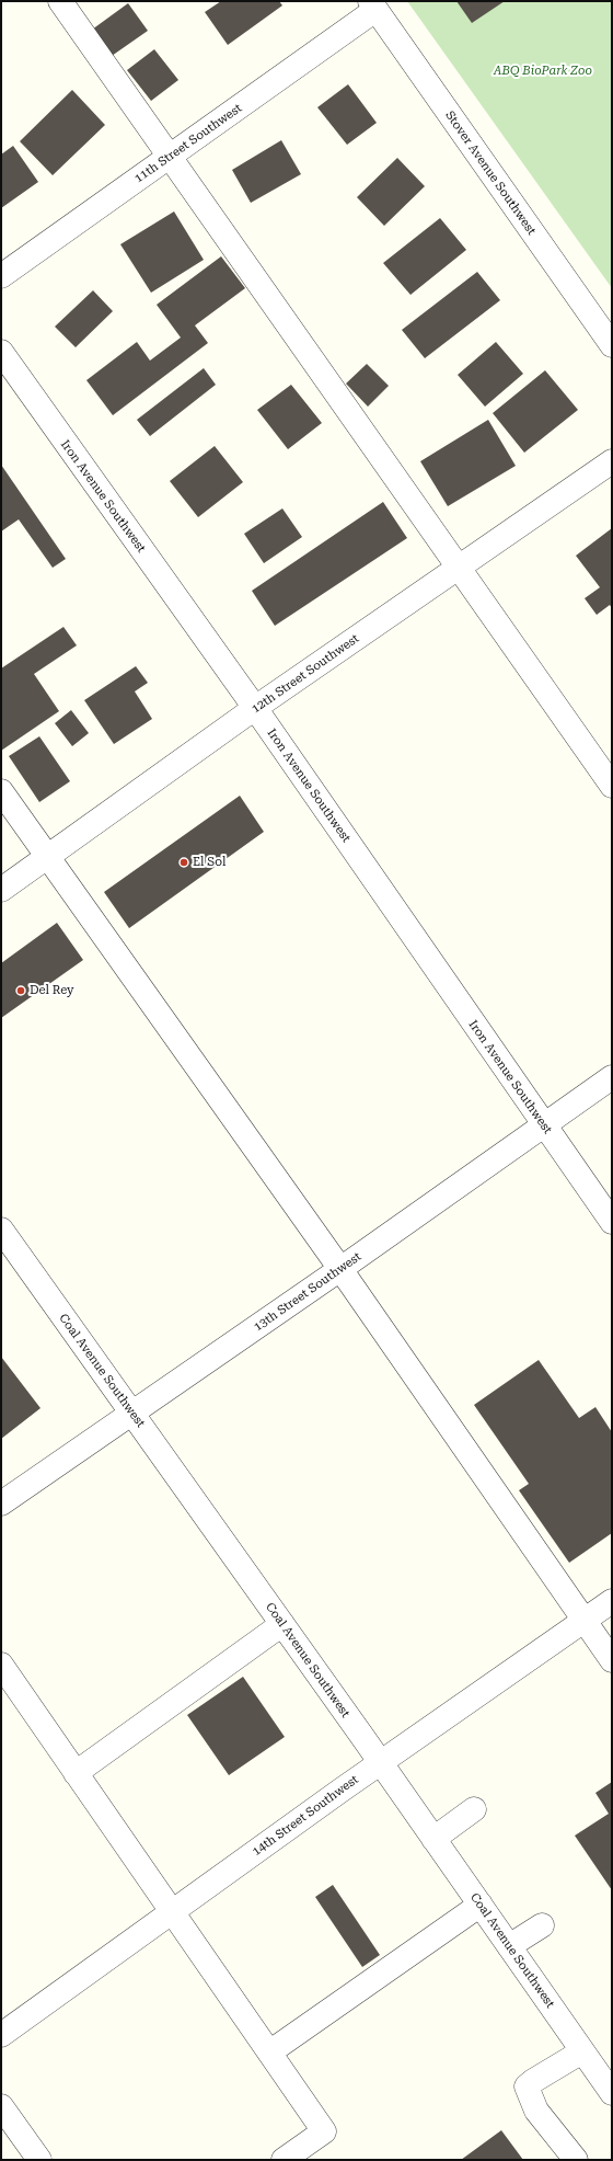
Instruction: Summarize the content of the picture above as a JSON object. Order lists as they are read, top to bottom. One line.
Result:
{"streets":{"street":["11th Street Southwest","Stover Avenue Southwest","Iron Avenue Southwest","12th Street Southwest","13th Street Southwest","Coal Avenue Southwest","14th Street Southwest"]},"crossings":[["11th Street Southwest","Stover Avenue Southwest"],["Iron Avenue Southwest","12th Street Southwest"],["Iron Avenue Southwest","13th Street Southwest"],["13th Street Southwest","Coal Avenue Southwest"],["Coal Avenue Southwest","14th Street Southwest"]],"parks":["ABQ BioPark Zoo"],"places":["El Sol","Del Rey"]}
